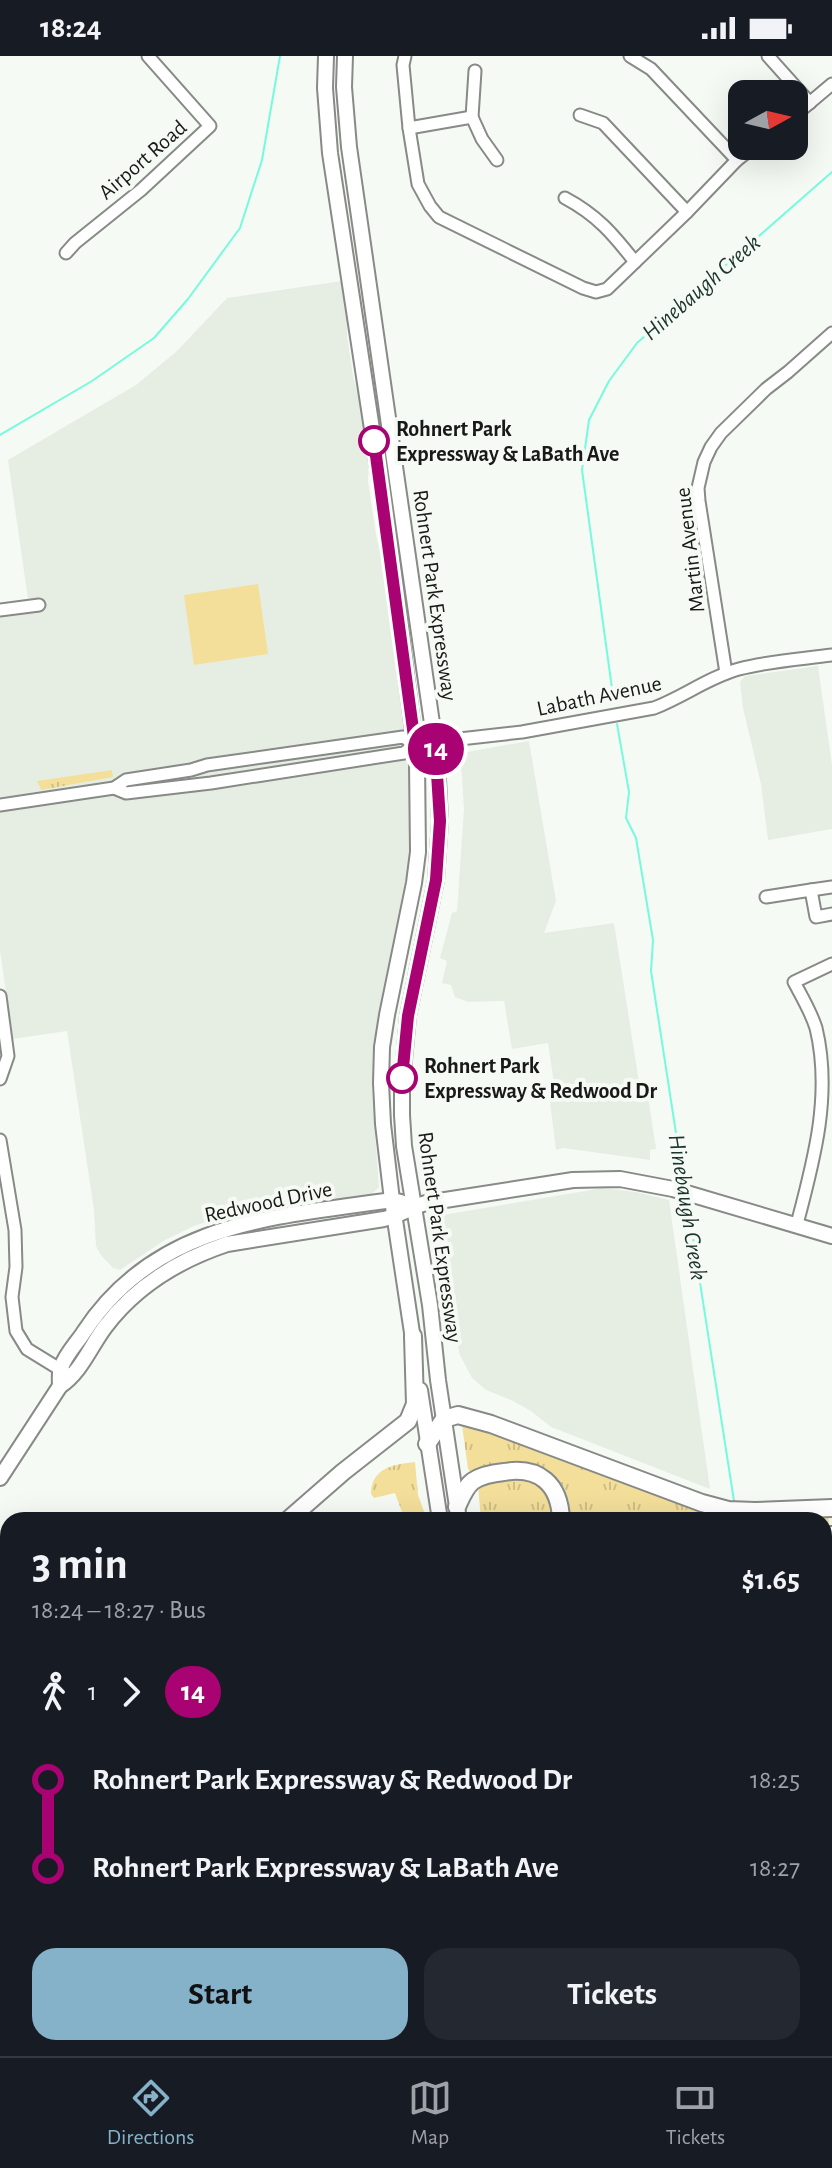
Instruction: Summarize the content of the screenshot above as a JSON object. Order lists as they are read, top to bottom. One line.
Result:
{"streets":{"main road":["Rohnert Park Expressway","Redwood Drive"],"street":["Airport Road","Martin Avenue","Labath Avenue"]},"crossings":[["Martin Avenue","Labath Avenue"],["Rohnert Park Expressway","Labath Avenue"],["Rohnert Park Expressway","Redwood Drive"]],"water":["Hinebaugh Creek"],"places":["Rohnert Park Expressway & LaBath Ave","Rohnert Park Expressway & Redwood Dr"],"lines":["bus line 14"],"north":"right","page":{"status":"18:24","on_map":"14","heading":["3 min","18:24 – 18:27 · Bus","$1.65"],"legs":["1","14"],"list":[{"name":"Rohnert Park Expressway & Redwood Dr","value":"18:25"},{"name":"Rohnert Park Expressway & LaBath Ave","value":"18:27"}],"buttons":["Start","Tickets"],"tabs":["Directions","Map","Tickets"]}}
